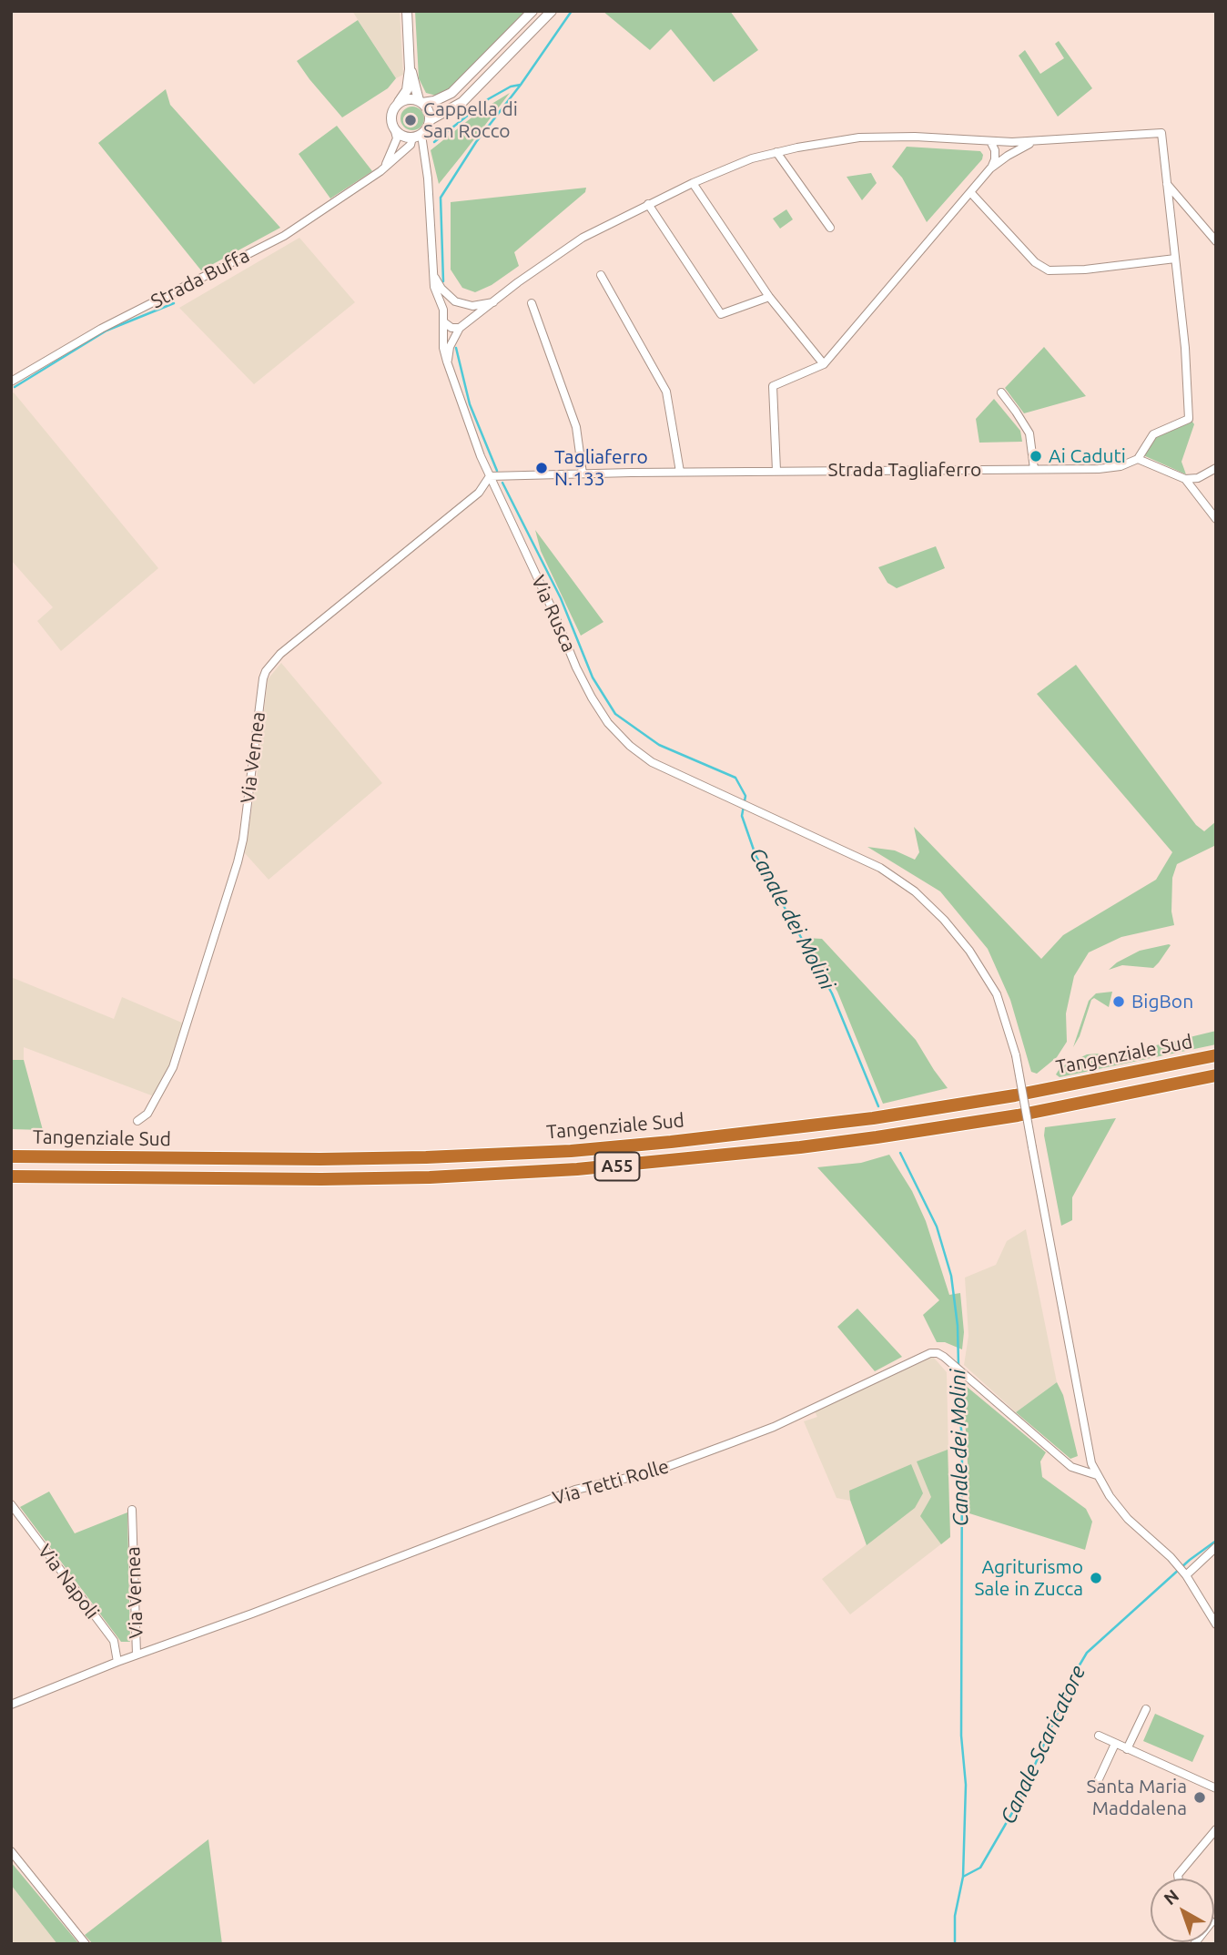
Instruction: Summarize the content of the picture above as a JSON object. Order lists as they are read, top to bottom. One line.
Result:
{"streets":{"highway":["Tangenziale Sud","A55"],"street":["Strada Buffa","Strada Tagliaferro","Via Rusca","Via Vernea","Via Tetti Rolle","Via Napoli"]},"crossings":[["Strada Tagliaferro","Via Rusca"],["Strada Tagliaferro","Via Vernea"],["Via Rusca","Via Vernea"],["Via Rusca","Via Tetti Rolle"],["Via Vernea","Via Tetti Rolle"],["Via Vernea","Via Napoli"]],"water":["Canale dei Molini","Canale Scaricatore"],"places":["Cappella di San Rocco","Ai Caduti","Tagliaferro N.133","BigBon","Agriturismo Sale in Zucca","Santa Maria Maddalena"],"north":"top left"}
